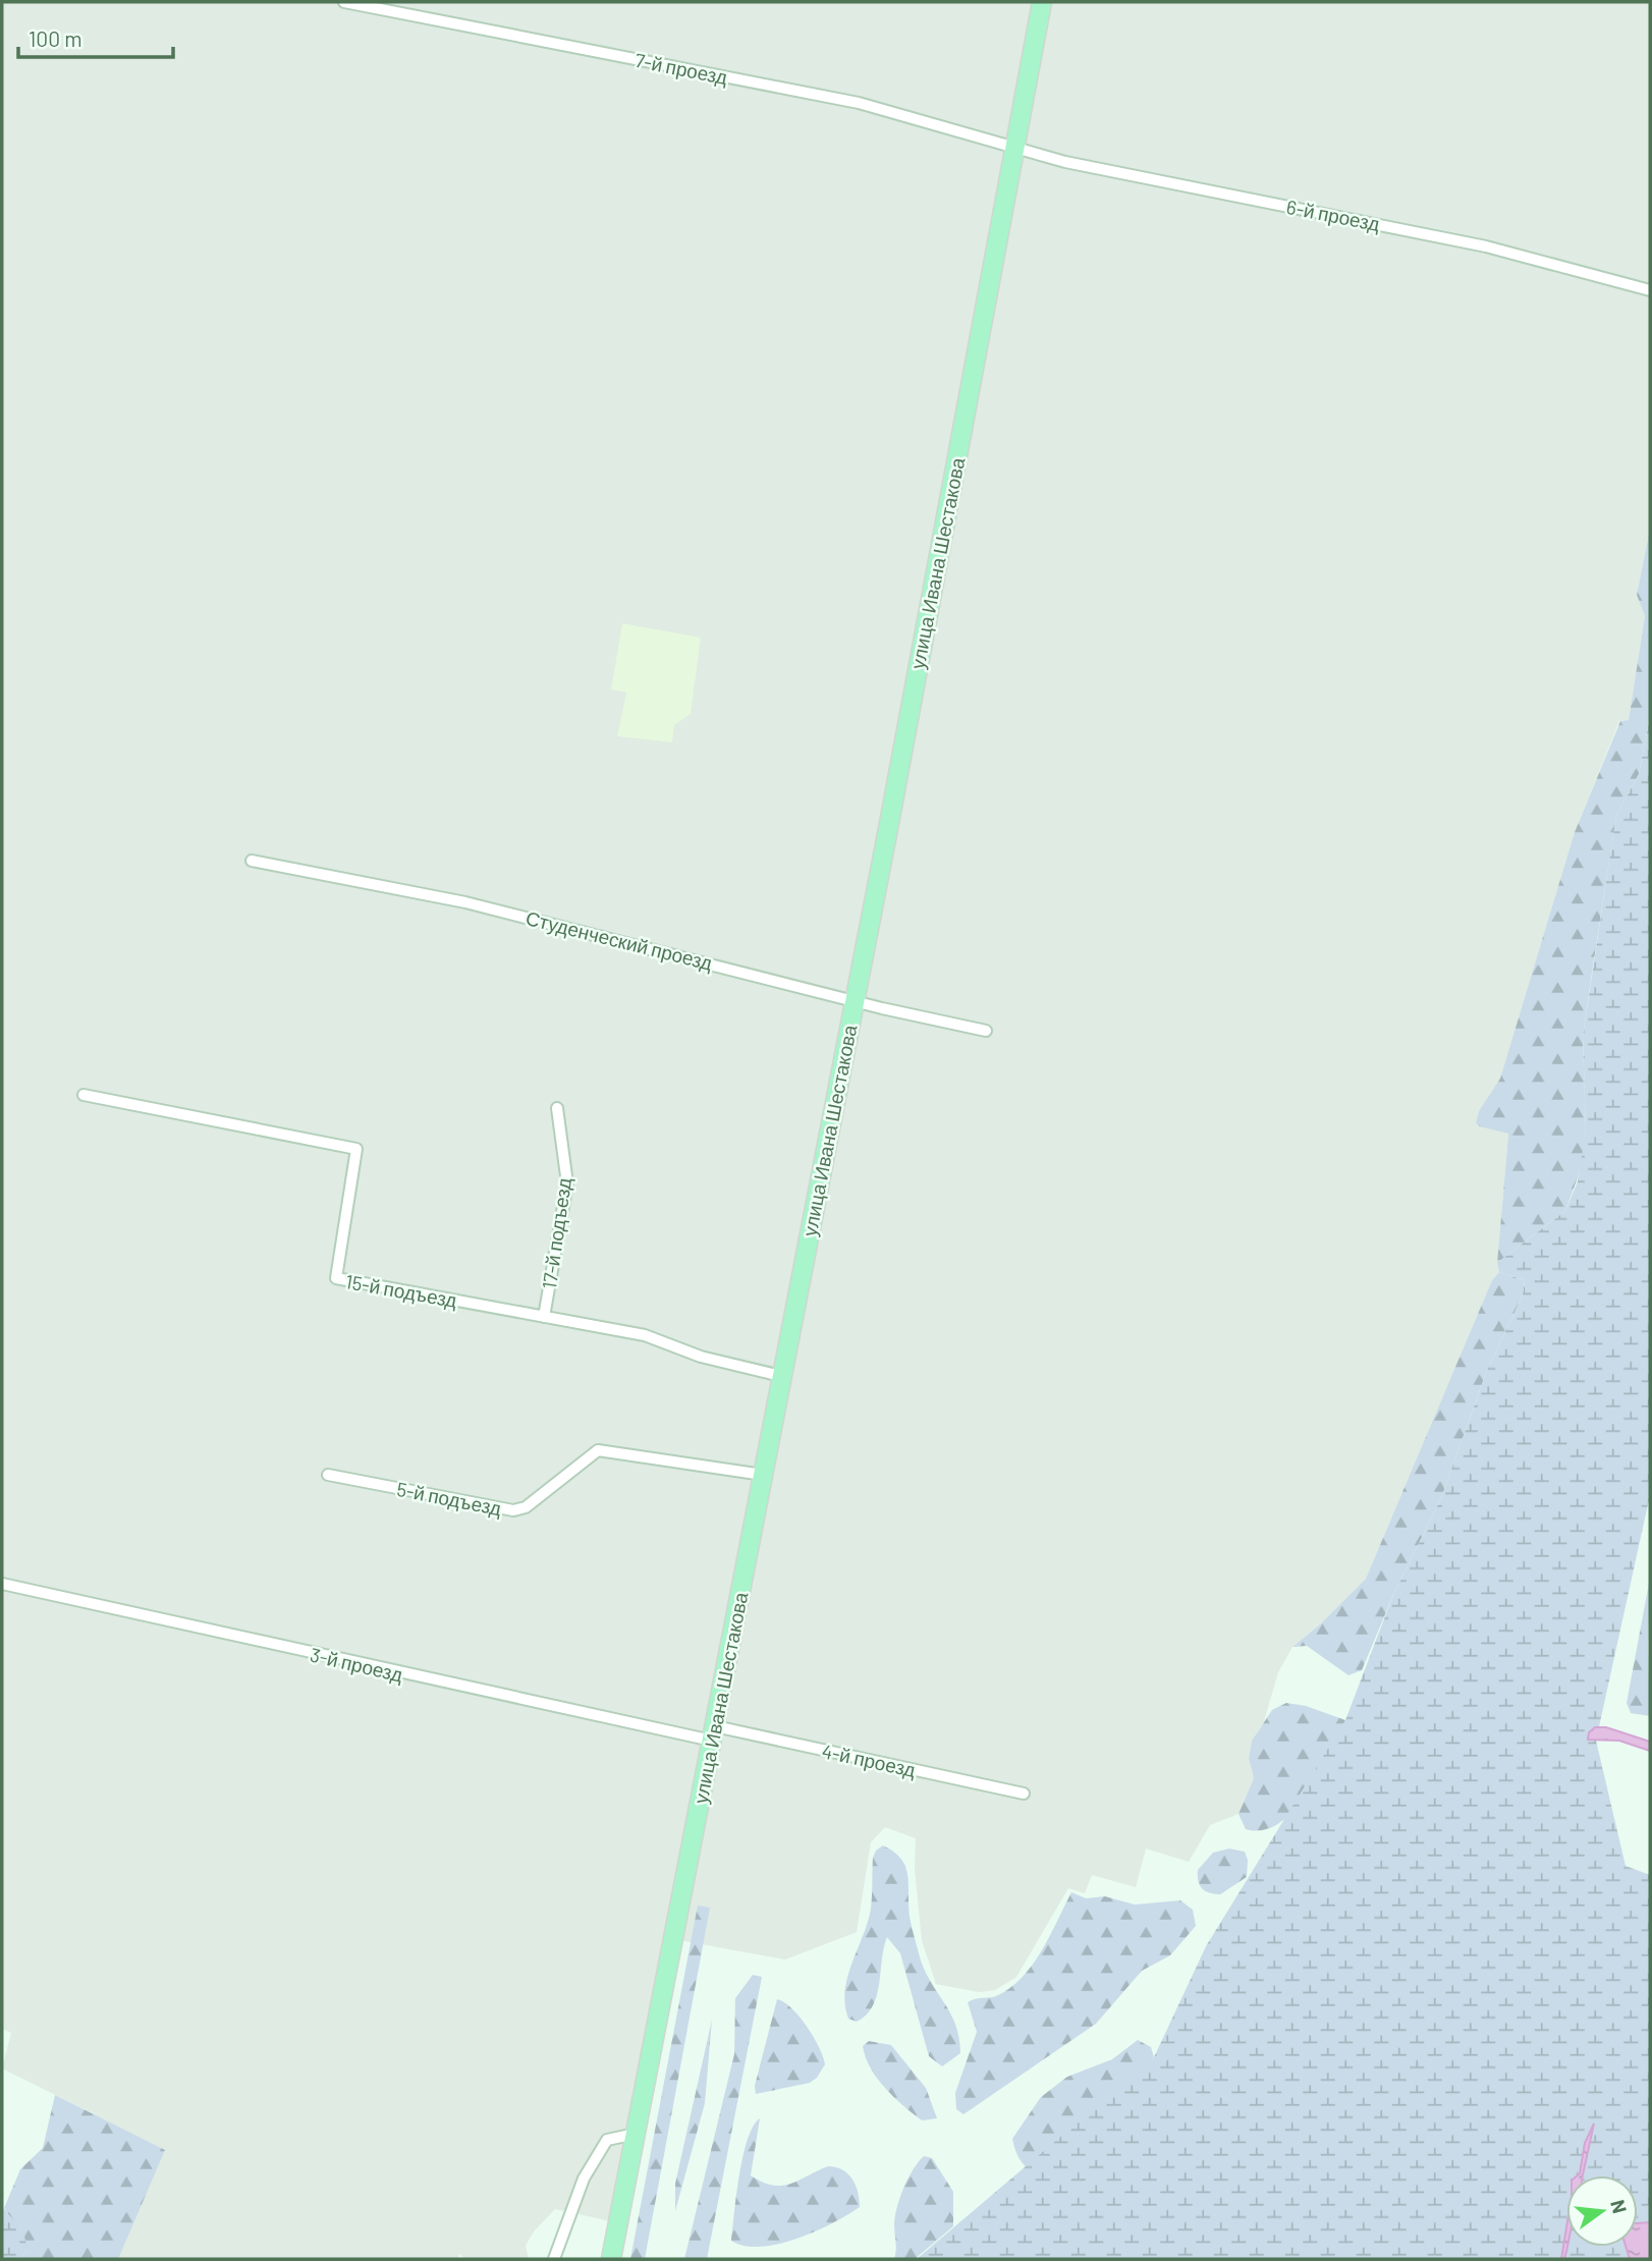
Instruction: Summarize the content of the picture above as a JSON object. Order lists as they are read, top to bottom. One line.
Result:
{"streets":{"main road":["улица Ивана Шестакова"],"street":["7-й проезд","6-й проезд","Студенческий проезд","17-й подъезд","15-й подъезд","5-й подъезд","3-й проезд","4-й проезд"]},"crossings":[["7-й проезд","6-й проезд"],["7-й проезд","улица Ивана Шестакова"],["6-й проезд","улица Ивана Шестакова"],["улица Ивана Шестакова","Студенческий проезд"],["улица Ивана Шестакова","15-й подъезд"],["улица Ивана Шестакова","5-й подъезд"],["улица Ивана Шестакова","3-й проезд"],["улица Ивана Шестакова","4-й проезд"],["17-й подъезд","15-й подъезд"],["3-й проезд","4-й проезд"]],"scale_bar":"100 m","north":"right"}
